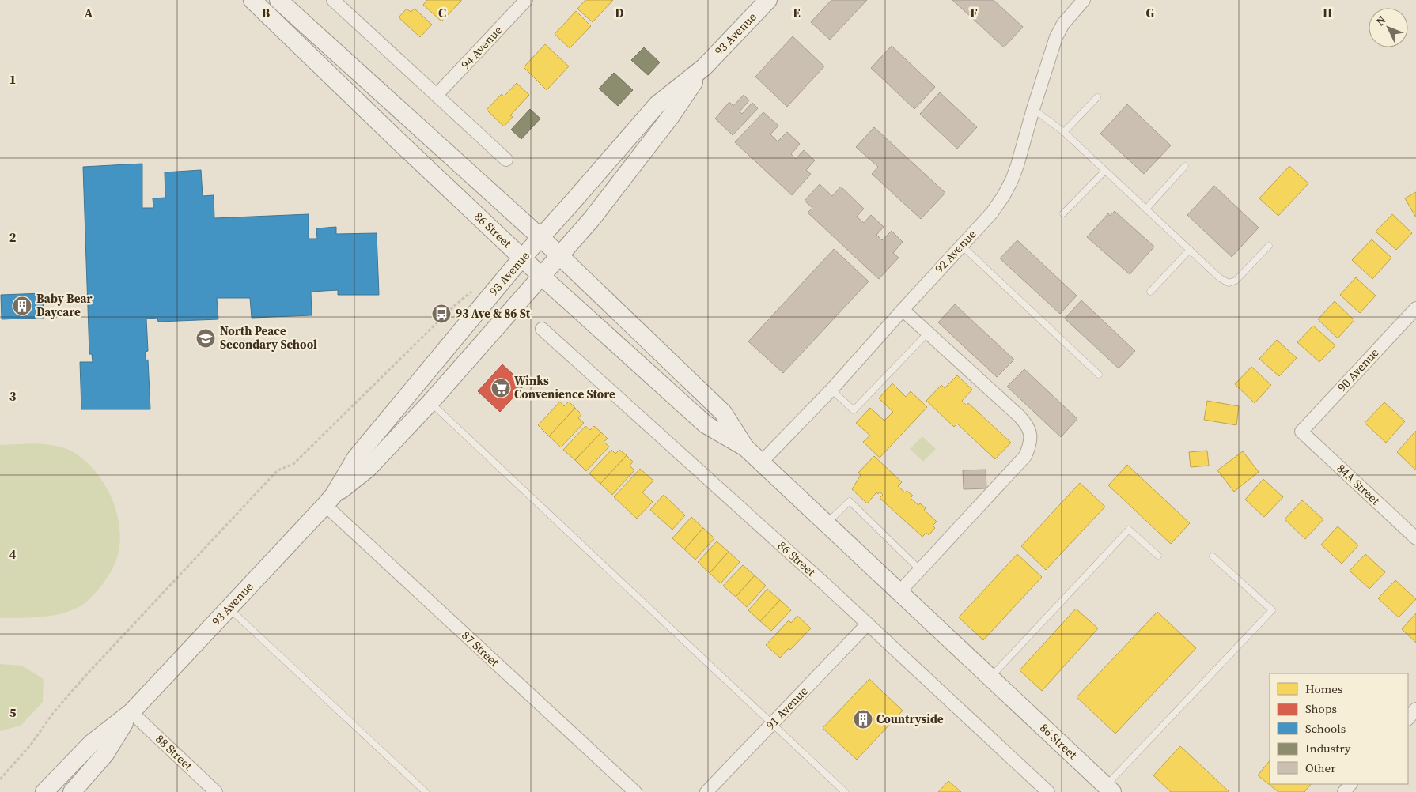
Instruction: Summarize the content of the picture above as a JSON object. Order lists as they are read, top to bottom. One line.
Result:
{"streets":{"main road":["93 Avenue","86 Street"],"street":["94 Avenue","92 Avenue","90 Avenue","84A Street","87 Street","91 Avenue","88 Street"]},"crossings":[["93 Avenue","86 Street"],["93 Avenue","87 Street"],["93 Avenue","88 Street"],["86 Street","92 Avenue"],["86 Street","91 Avenue"],["90 Avenue","84A Street"]],"places":{"building":["Baby Bear Daycare","Countryside"],"bus stop":["93 Ave & 86 St"],"school or university":["North Peace Secondary School"],"supermarket":["Winks Convenience Store"]},"legend":["Homes","Shops","Schools","Industry","Other"],"north":"top left","grid":{"columns":["A","B","C","D","E","F","G","H"],"rows":["1","2","3","4","5"]}}
